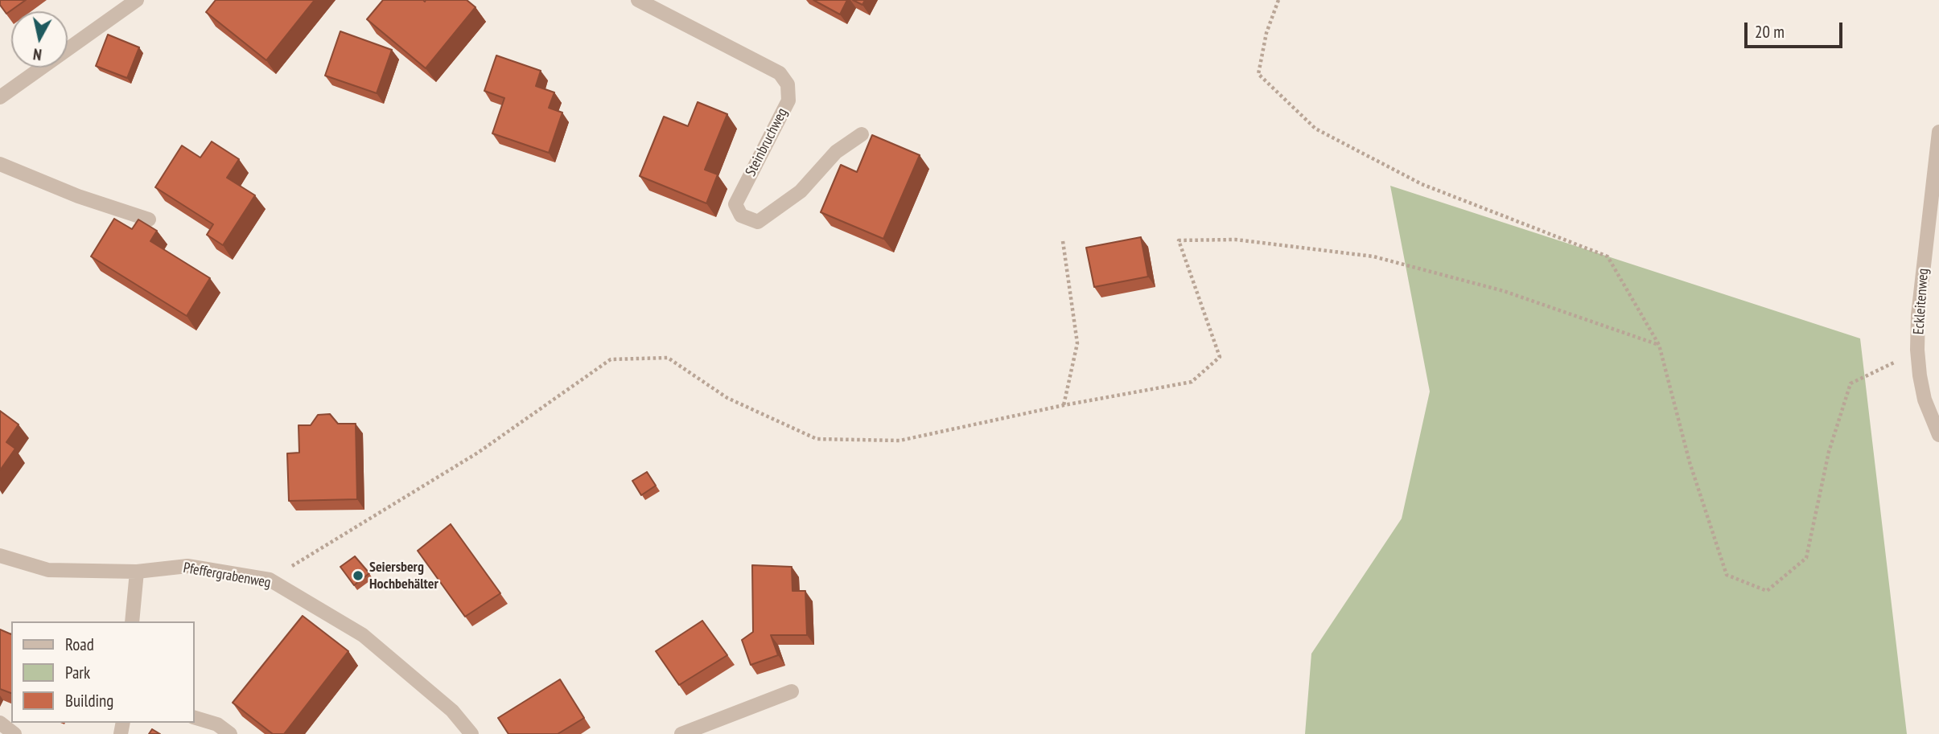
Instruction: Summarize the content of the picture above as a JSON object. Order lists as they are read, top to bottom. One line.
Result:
{"streets":{"street":["Steinbruchweg","Eckleitenweg","Pfeffergrabenweg"]},"places":["Seiersberg Hochbehälter"],"legend":["Road","Park","Building"],"scale_bar":"20 m","north":"bottom"}
